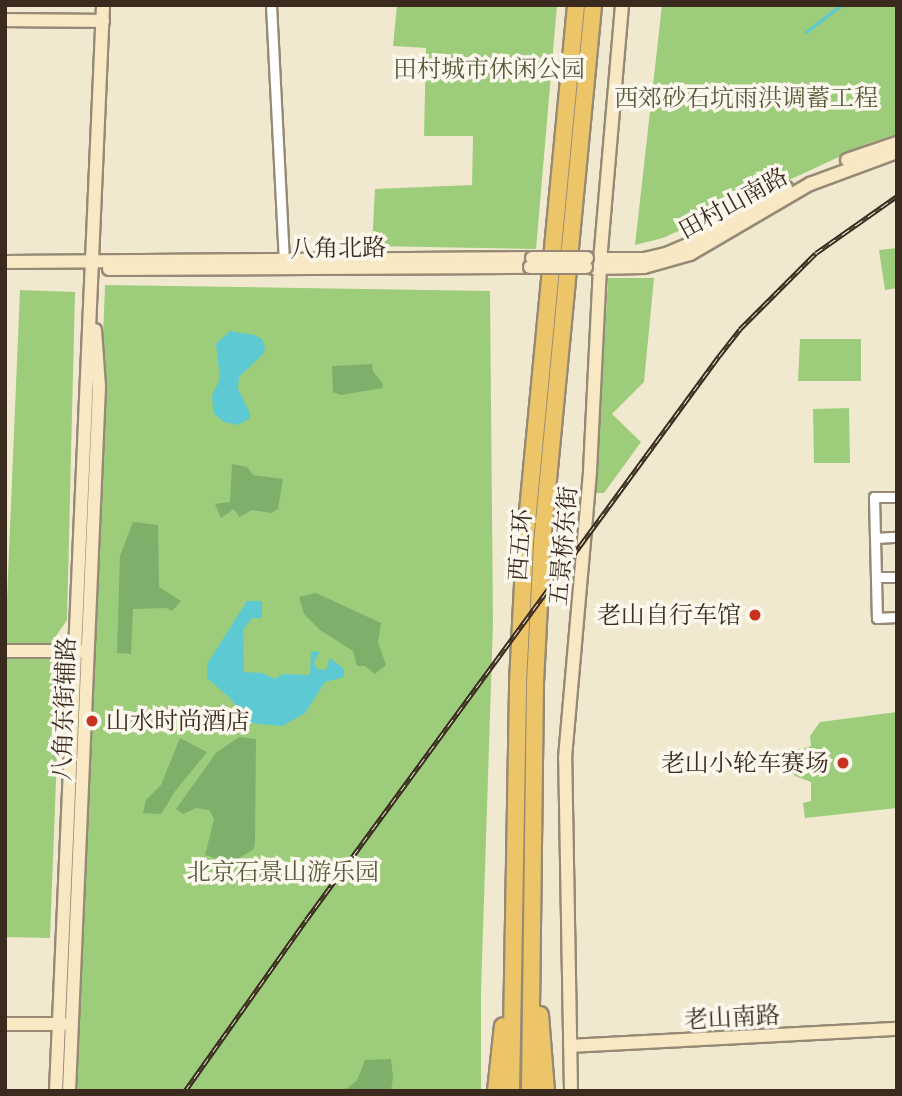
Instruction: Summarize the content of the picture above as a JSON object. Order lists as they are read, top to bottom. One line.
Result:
{"streets":{"highway":["西五环"],"main road":["田村山南路","八角北路","五景桥东街","老山南路"]},"crossings":[["田村山南路","八角北路"],["田村山南路","五景桥东街"],["五景桥东街","老山南路"]],"parks":["田村城市休闲公园","西郊砂石坑雨洪调蓄工程","北京石景山游乐园"],"places":["老山自行车馆","山水时尚酒店","老山小轮车赛场"]}
